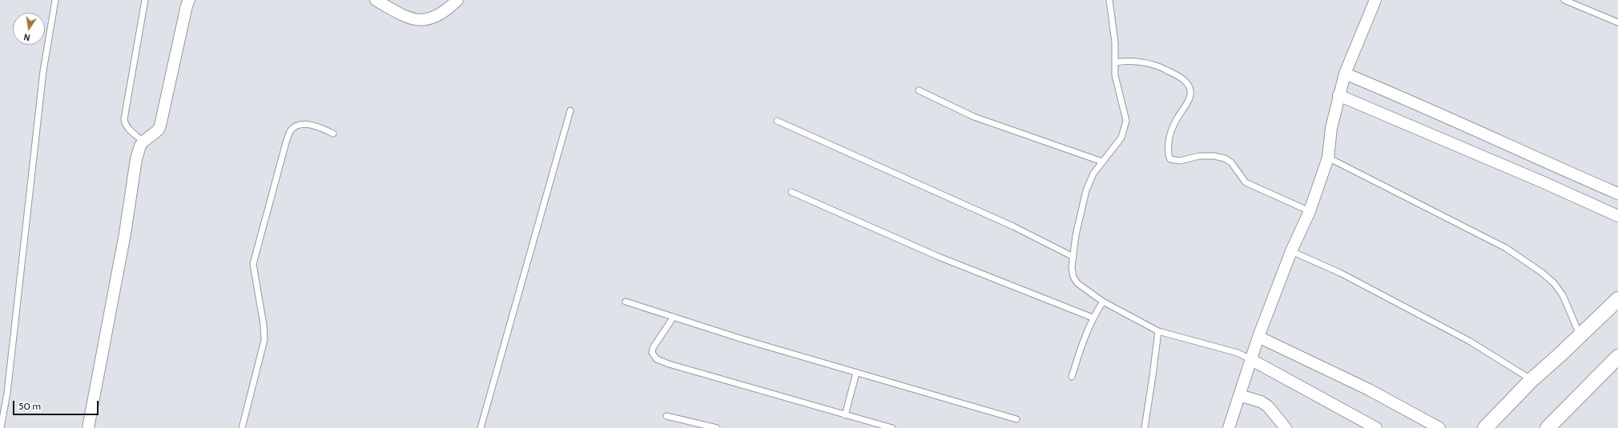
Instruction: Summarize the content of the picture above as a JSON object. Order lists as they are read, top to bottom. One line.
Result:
{"scale_bar":"50 m","north":"bottom"}
